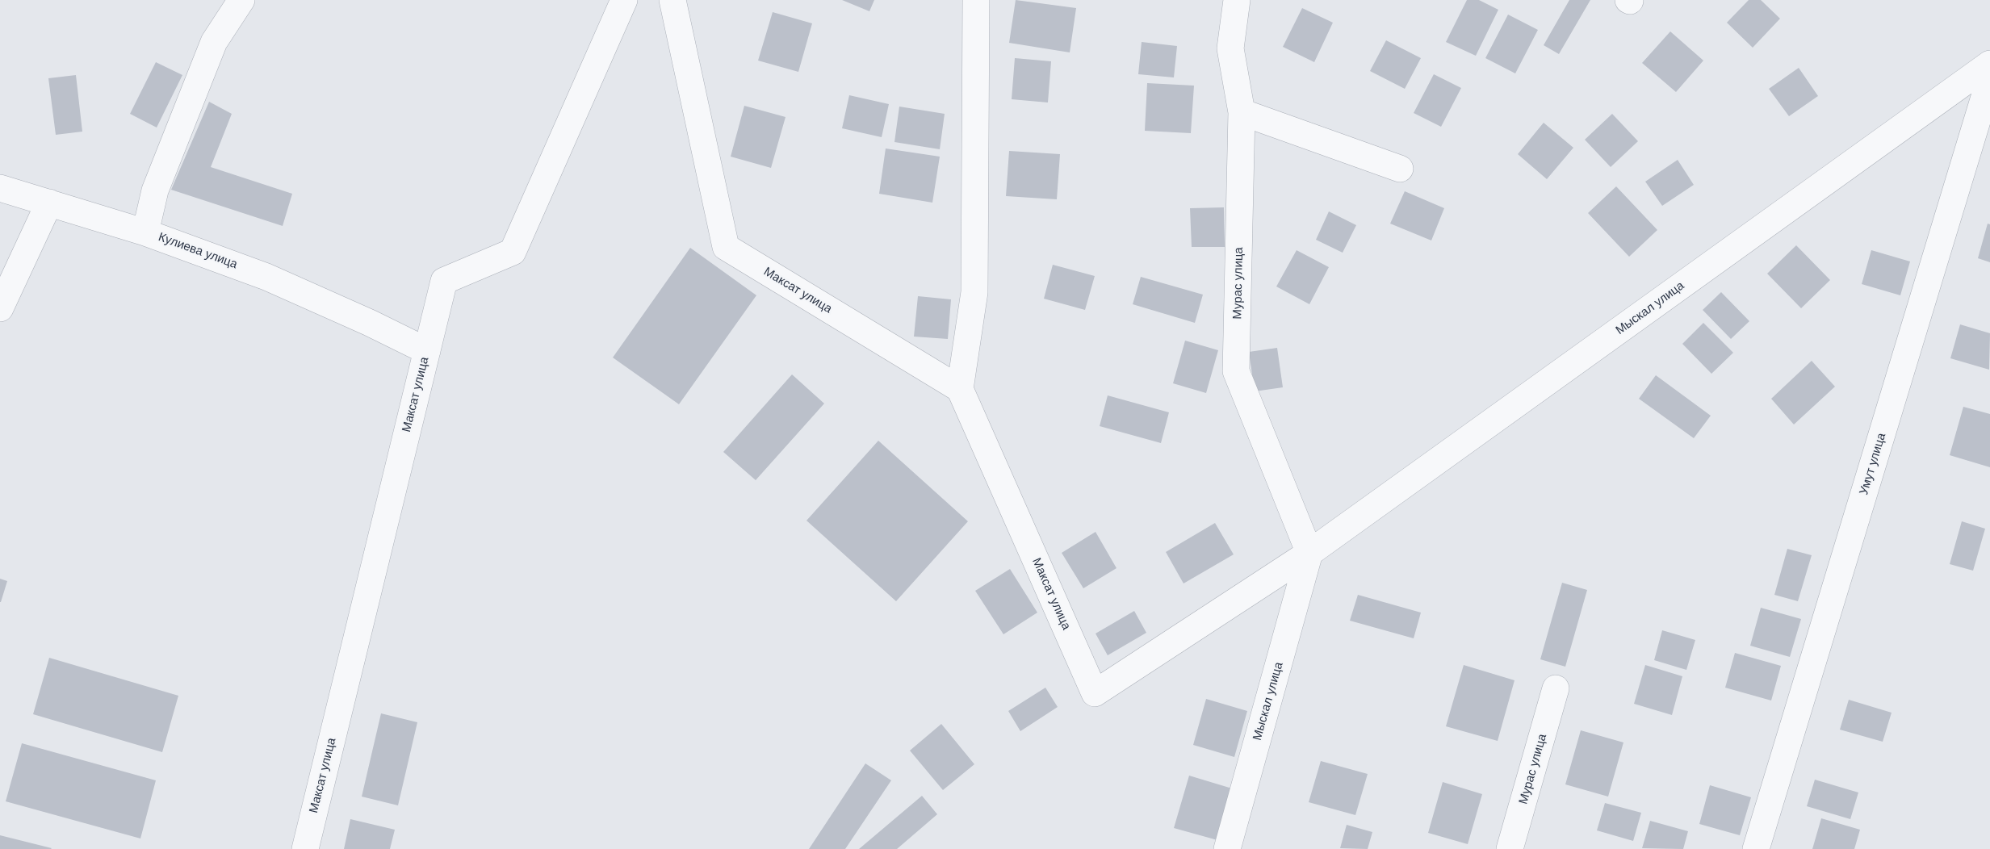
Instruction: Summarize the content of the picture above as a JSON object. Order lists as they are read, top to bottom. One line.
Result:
{"streets":{"street":["Кулиева улица","Мурас улица","Максат улица","Мыскал улица","Умут улица"]},"crossings":[["Кулиева улица","Максат улица"],["Мурас улица","Мыскал улица"],["Максат улица","Мыскал улица"]]}
